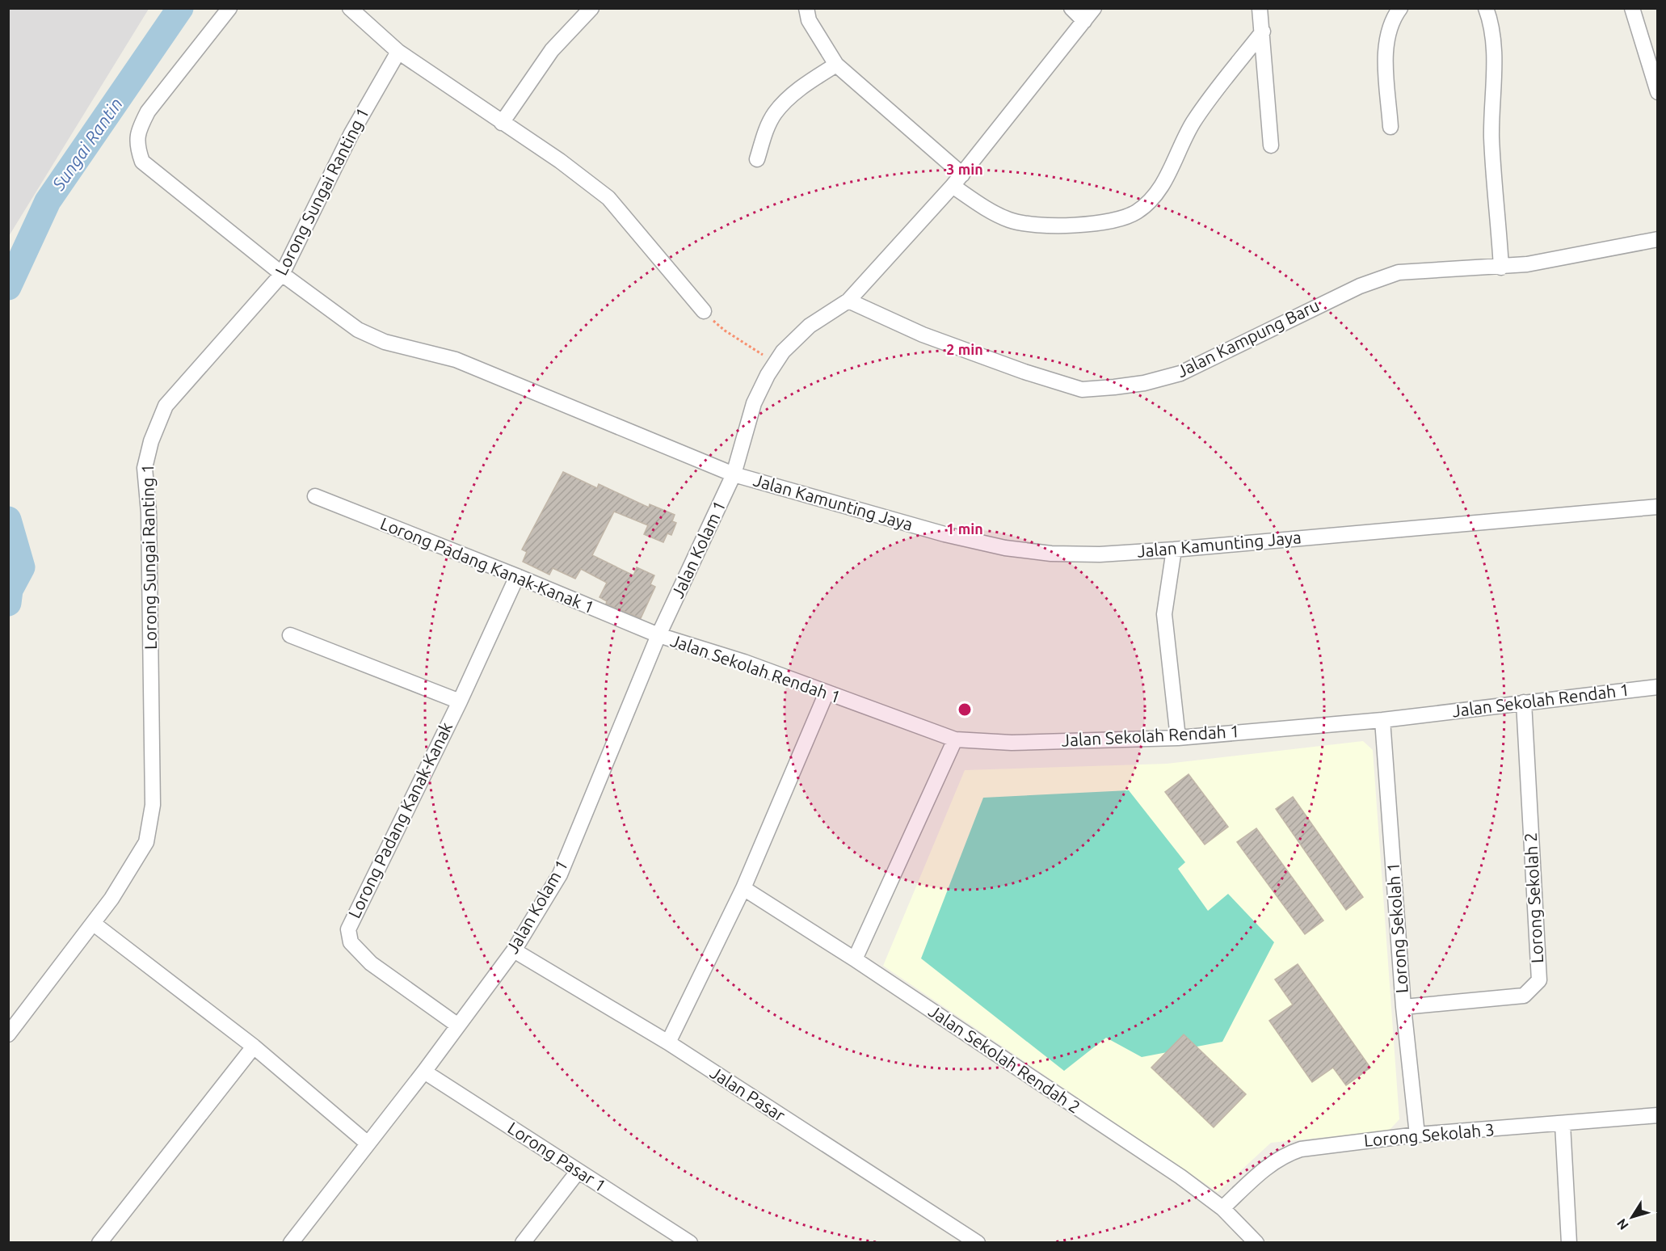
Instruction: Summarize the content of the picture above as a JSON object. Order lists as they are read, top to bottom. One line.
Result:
{"streets":{"street":["Lorong Sungai Ranting 1","Jalan Kampung Baru","Jalan Kamunting Jaya","Jalan Kolam 1","Lorong Padang Kanak-Kanak 1","Jalan Sekolah Rendah 1","Lorong Padang Kanak-Kanak","Lorong Sekolah 2","Lorong Sekolah 1","Jalan Sekolah Rendah 2","Jalan Pasar","Lorong Sekolah 3","Lorong Pasar 1"]},"crossings":[["Lorong Sungai Ranting 1","Jalan Kamunting Jaya"],["Jalan Kampung Baru","Jalan Kolam 1"],["Jalan Kamunting Jaya","Jalan Kolam 1"],["Jalan Kolam 1","Lorong Padang Kanak-Kanak 1"],["Jalan Kolam 1","Jalan Sekolah Rendah 1"],["Jalan Kolam 1","Lorong Padang Kanak-Kanak"],["Jalan Kolam 1","Jalan Pasar"],["Jalan Kolam 1","Lorong Pasar 1"],["Lorong Padang Kanak-Kanak 1","Jalan Sekolah Rendah 1"],["Lorong Padang Kanak-Kanak 1","Lorong Padang Kanak-Kanak"],["Jalan Sekolah Rendah 1","Lorong Sekolah 2"],["Jalan Sekolah Rendah 1","Lorong Sekolah 1"],["Lorong Sekolah 2","Lorong Sekolah 1"],["Lorong Sekolah 1","Lorong Sekolah 3"],["Jalan Sekolah Rendah 2","Lorong Sekolah 3"]],"water":["Sungai Rantin"],"north":"bottom left","rings":["3 min","2 min","1 min"]}
